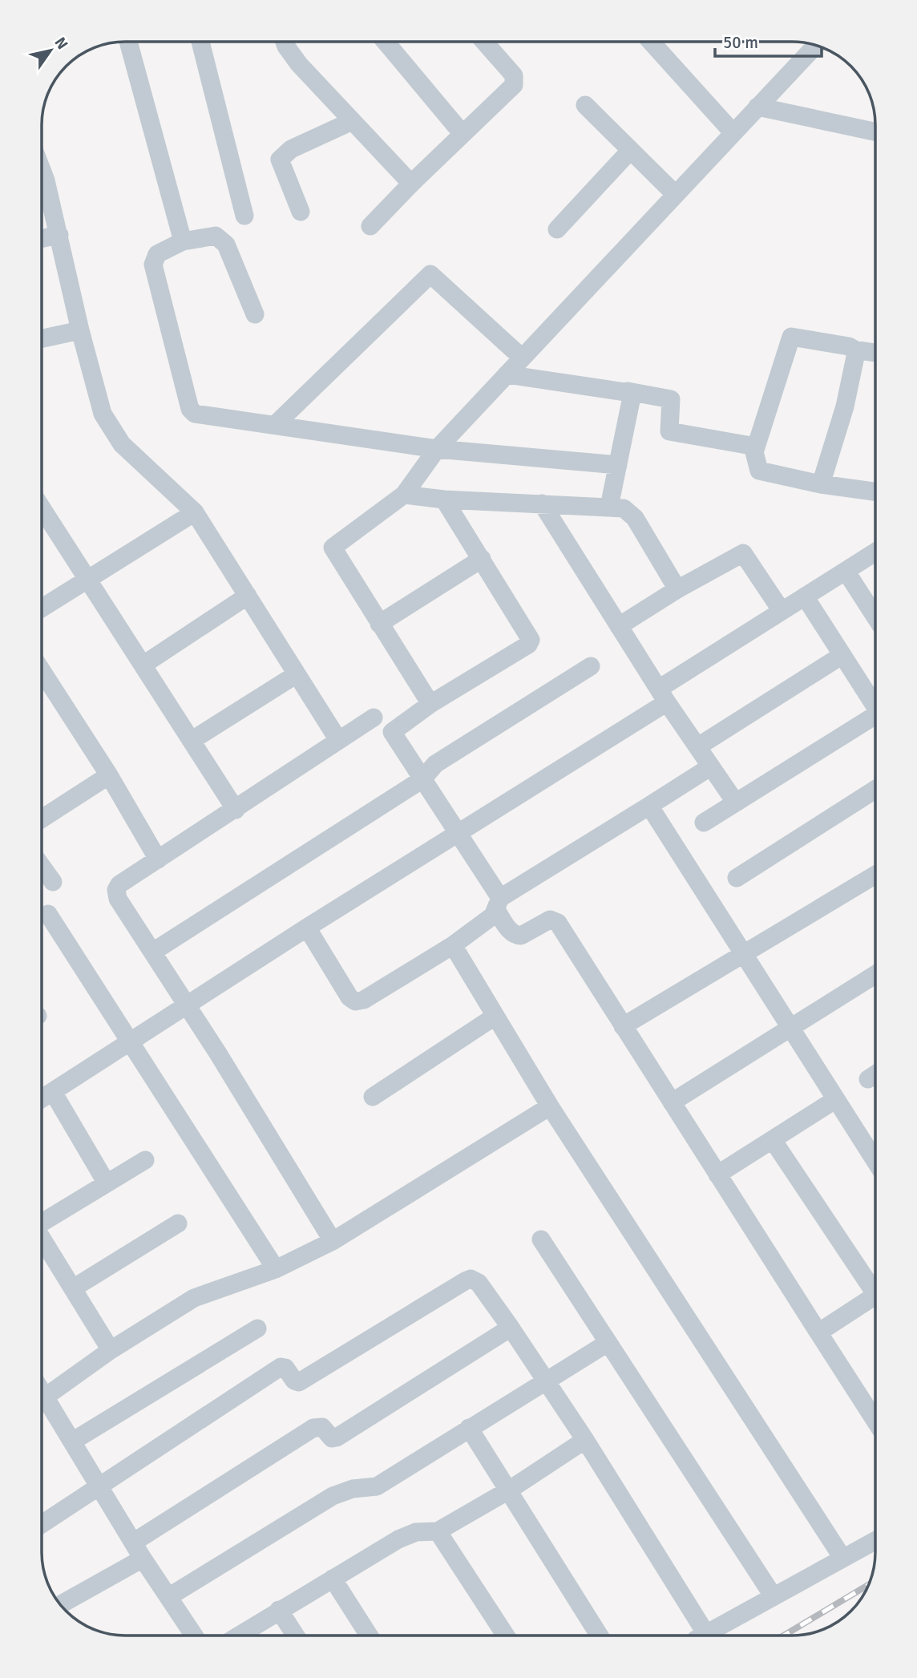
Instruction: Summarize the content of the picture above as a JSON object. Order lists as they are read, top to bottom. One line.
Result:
{"scale_bar":"50 m","north":"top right"}
